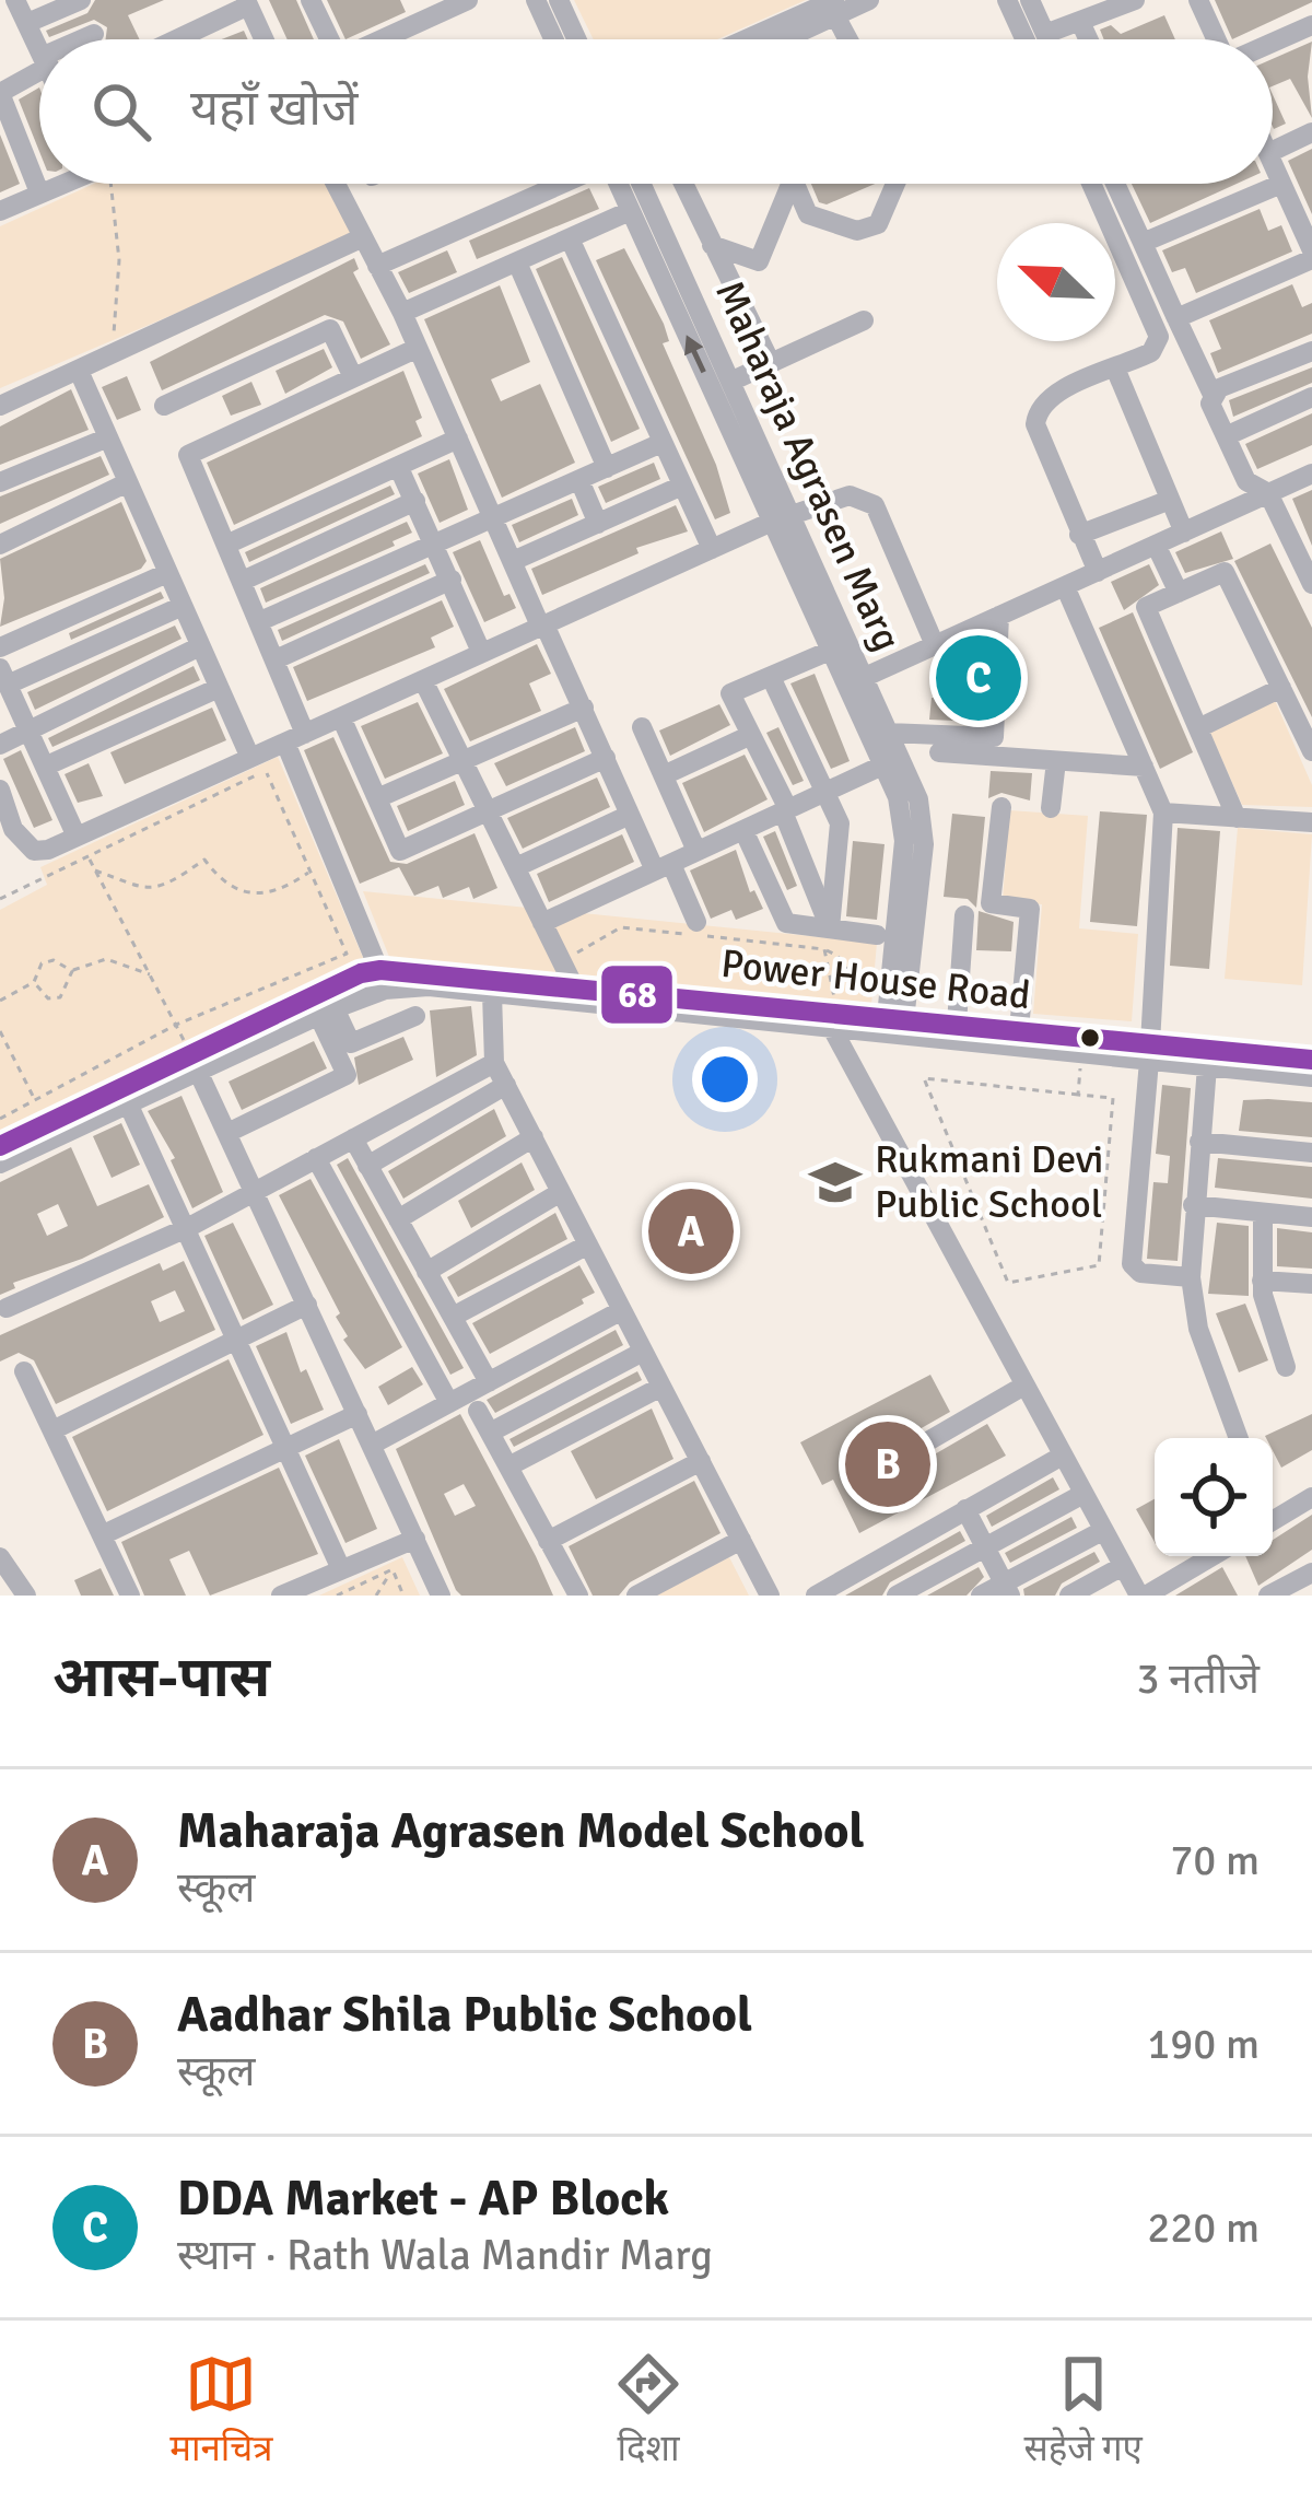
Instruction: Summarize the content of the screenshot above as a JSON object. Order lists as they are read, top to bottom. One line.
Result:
{"streets":{"street":["Maharaja Agrasen Marg","Power House Road"]},"crossings":[["Maharaja Agrasen Marg","Power House Road"]],"places":{"school or university":["Rukmani Devi Public School"]},"lines":["transit line 68"],"north":"top left","page":{"search":"यहाँ खोजें","pins":["C","A","B"],"heading":["आस-पास","3 नतीजे"],"list":[{"mark":"A","name":"Maharaja Agrasen Model School","note":"स्कूल","value":"70 m"},{"mark":"B","name":"Aadhar Shila Public School","note":"स्कूल","value":"190 m"},{"mark":"C","name":"DDA Market - AP Block","note":"स्थान · Rath Wala Mandir Marg","value":"220 m"}],"nav":["मानचित्र","दिशा","सहेजे गए"]}}
